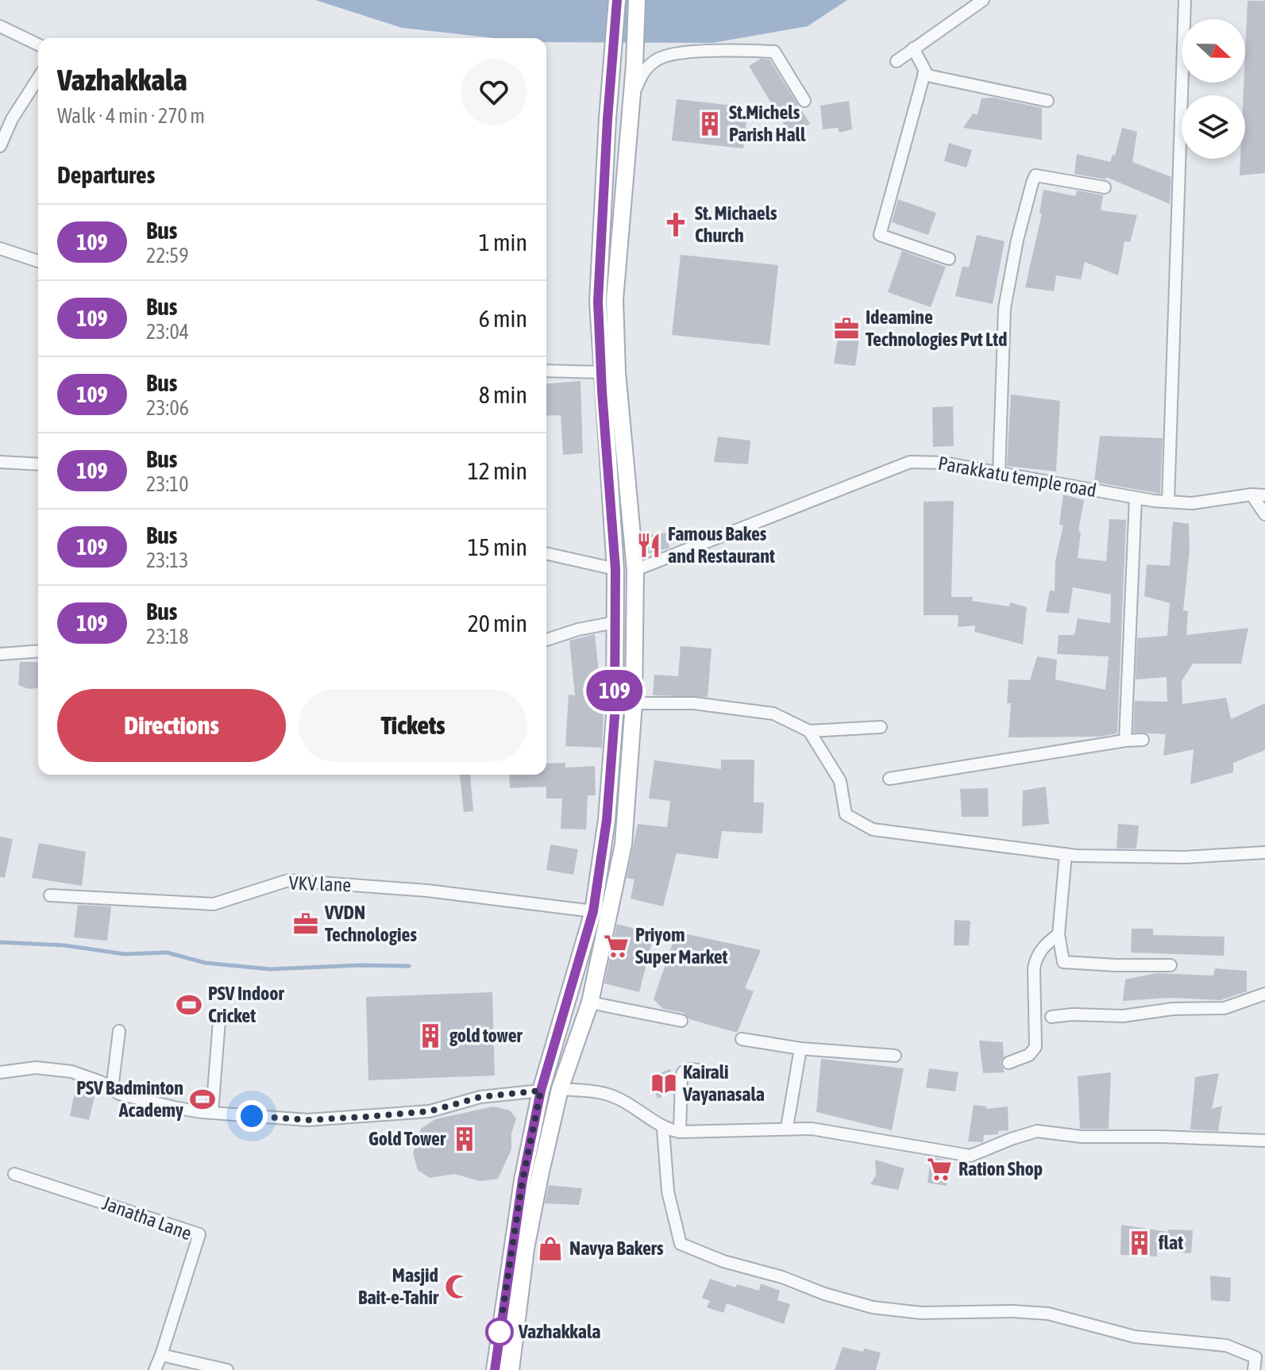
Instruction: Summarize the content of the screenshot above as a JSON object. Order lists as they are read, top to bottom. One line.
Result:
{"streets":{"street":["Parakkatu temple road","VKV lane","Janatha Lane"]},"places":{"building":["St.Michels Parish Hall","gold tower","Gold Tower","flat"],"church":["St. Michaels Church"],"office":["Ideamine Technologies Pvt Ltd","VVDN Technologies"],"restaurant":["Famous Bakes and Restaurant"],"supermarket":["Priyom Super Market","Ration Shop"],"sports":["PSV Indoor Cricket","PSV Badminton Academy"],"library":["Kairali Vayanasala"],"shop":["Navya Bakers"],"mosque":["Masjid Bait-e-Tahir"],"other":["Vazhakkala"]},"lines":["bus line 109"],"north":"right","page":{"on_map":"109","heading":[["Vazhakkala","Walk · 4 min · 270 m"],"Departures"],"list":[{"mark":"109","name":"Bus","note":"22:59","value":"1 min"},{"mark":"109","name":"Bus","note":"23:04","value":"6 min"},{"mark":"109","name":"Bus","note":"23:06","value":"8 min"},{"mark":"109","name":"Bus","note":"23:10","value":"12 min"},{"mark":"109","name":"Bus","note":"23:13","value":"15 min"},{"mark":"109","name":"Bus","note":"23:18","value":"20 min"}],"buttons":["Directions","Tickets"]}}
